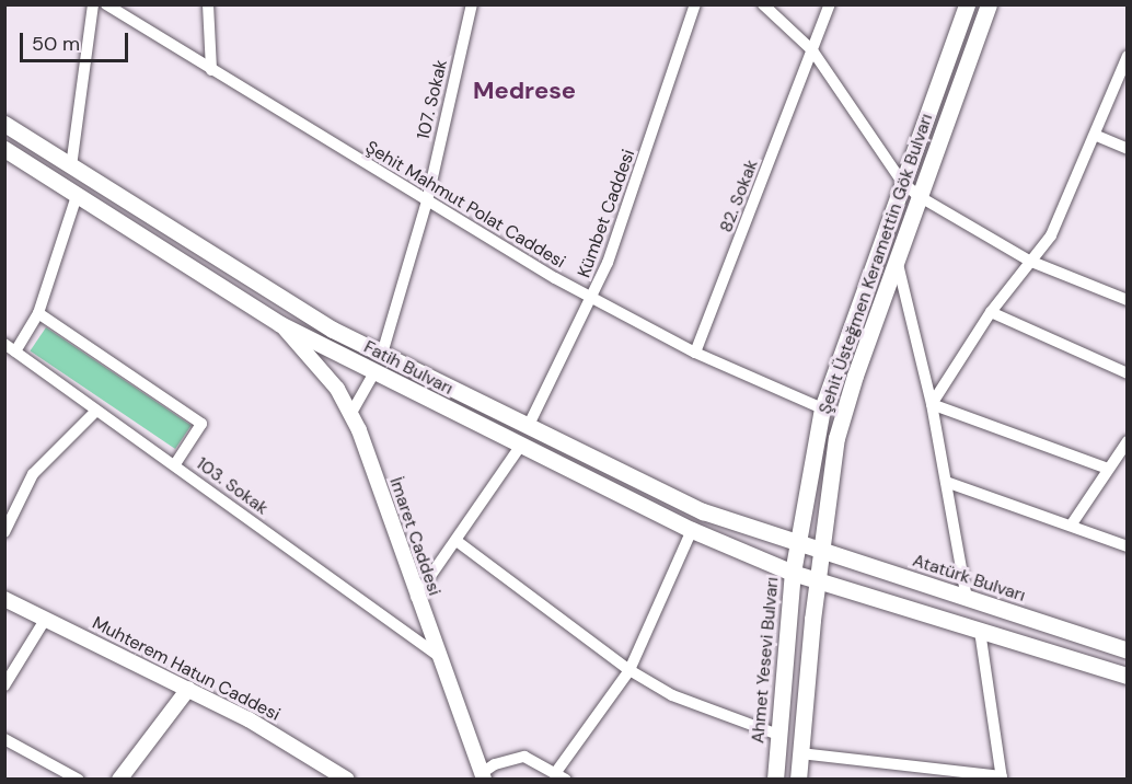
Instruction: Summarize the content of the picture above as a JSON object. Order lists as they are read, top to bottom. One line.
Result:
{"streets":{"main road":["Şehit Üsteğmen Keramettin Gök Bulvarı","Fatih Bulvarı","Atatürk Bulvarı","Ahmet Yesevi Bulvarı"],"street":["107. Sokak","82. Sokak","Şehit Mahmut Polat Caddesi","Kümbet Caddesi","103. Sokak","İmaret Caddesi","Muhterem Hatun Caddesi"]},"crossings":[["107. Sokak","Şehit Mahmut Polat Caddesi"],["107. Sokak","Fatih Bulvarı"],["82. Sokak","Şehit Mahmut Polat Caddesi"],["Şehit Mahmut Polat Caddesi","Kümbet Caddesi"],["Şehit Mahmut Polat Caddesi","Şehit Üsteğmen Keramettin Gök Bulvarı"],["Kümbet Caddesi","Fatih Bulvarı"],["Şehit Üsteğmen Keramettin Gök Bulvarı","Fatih Bulvarı"],["Şehit Üsteğmen Keramettin Gök Bulvarı","Atatürk Bulvarı"],["Şehit Üsteğmen Keramettin Gök Bulvarı","Ahmet Yesevi Bulvarı"],["Fatih Bulvarı","İmaret Caddesi"],["Fatih Bulvarı","Atatürk Bulvarı"],["Fatih Bulvarı","Ahmet Yesevi Bulvarı"],["103. Sokak","İmaret Caddesi"],["Atatürk Bulvarı","Ahmet Yesevi Bulvarı"]],"districts":["Medrese"],"scale_bar":"50 m"}
